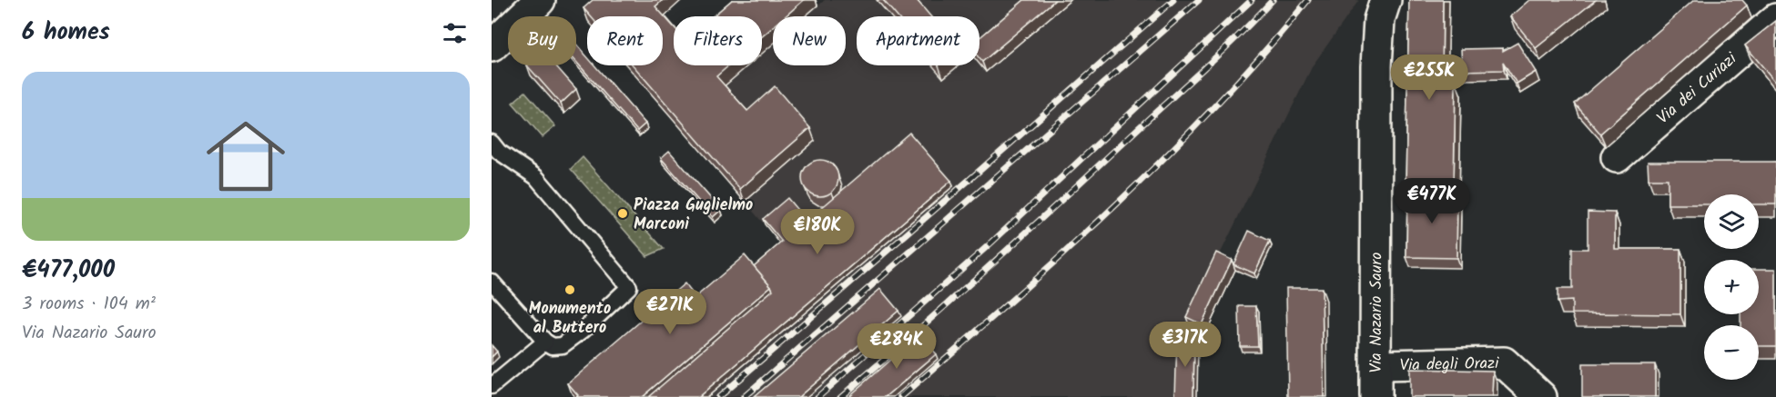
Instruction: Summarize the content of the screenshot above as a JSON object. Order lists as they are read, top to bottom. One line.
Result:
{"streets":{"street":["Via dei Curiazi","Via Nazario Sauro","Via degli Orazi"]},"crossings":[["Via Nazario Sauro","Via degli Orazi"]],"places":["Piazza Guglielmo Marconi","Monumento al Buttero"],"page":{"heading":"6 homes","chip":["Buy","Rent","Filters","New","Apartment"],"price":["€255K","€477K","€180K","€271K","€317K","€284K"],"list":[{"name":"€477,000","note":"3 rooms · 104 m² · Via Nazario Sauro"}],"map_buttons":["+","−"]}}
